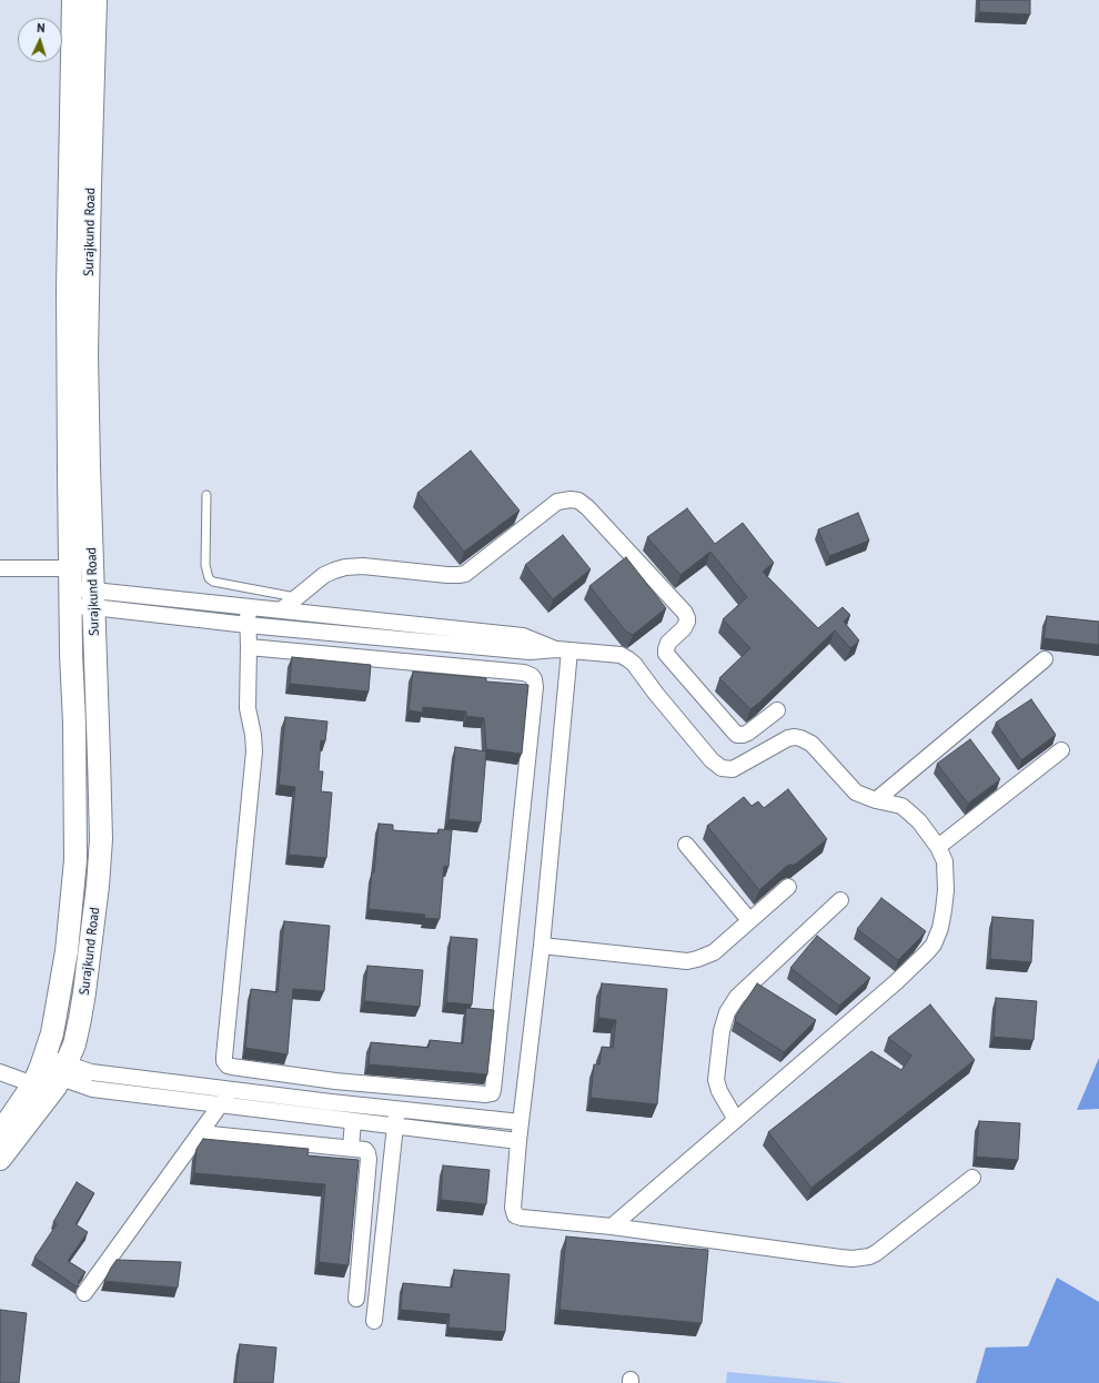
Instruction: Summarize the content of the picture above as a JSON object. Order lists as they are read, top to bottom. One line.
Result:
{"streets":{"main road":["Surajkund Road"]},"north":"top"}
